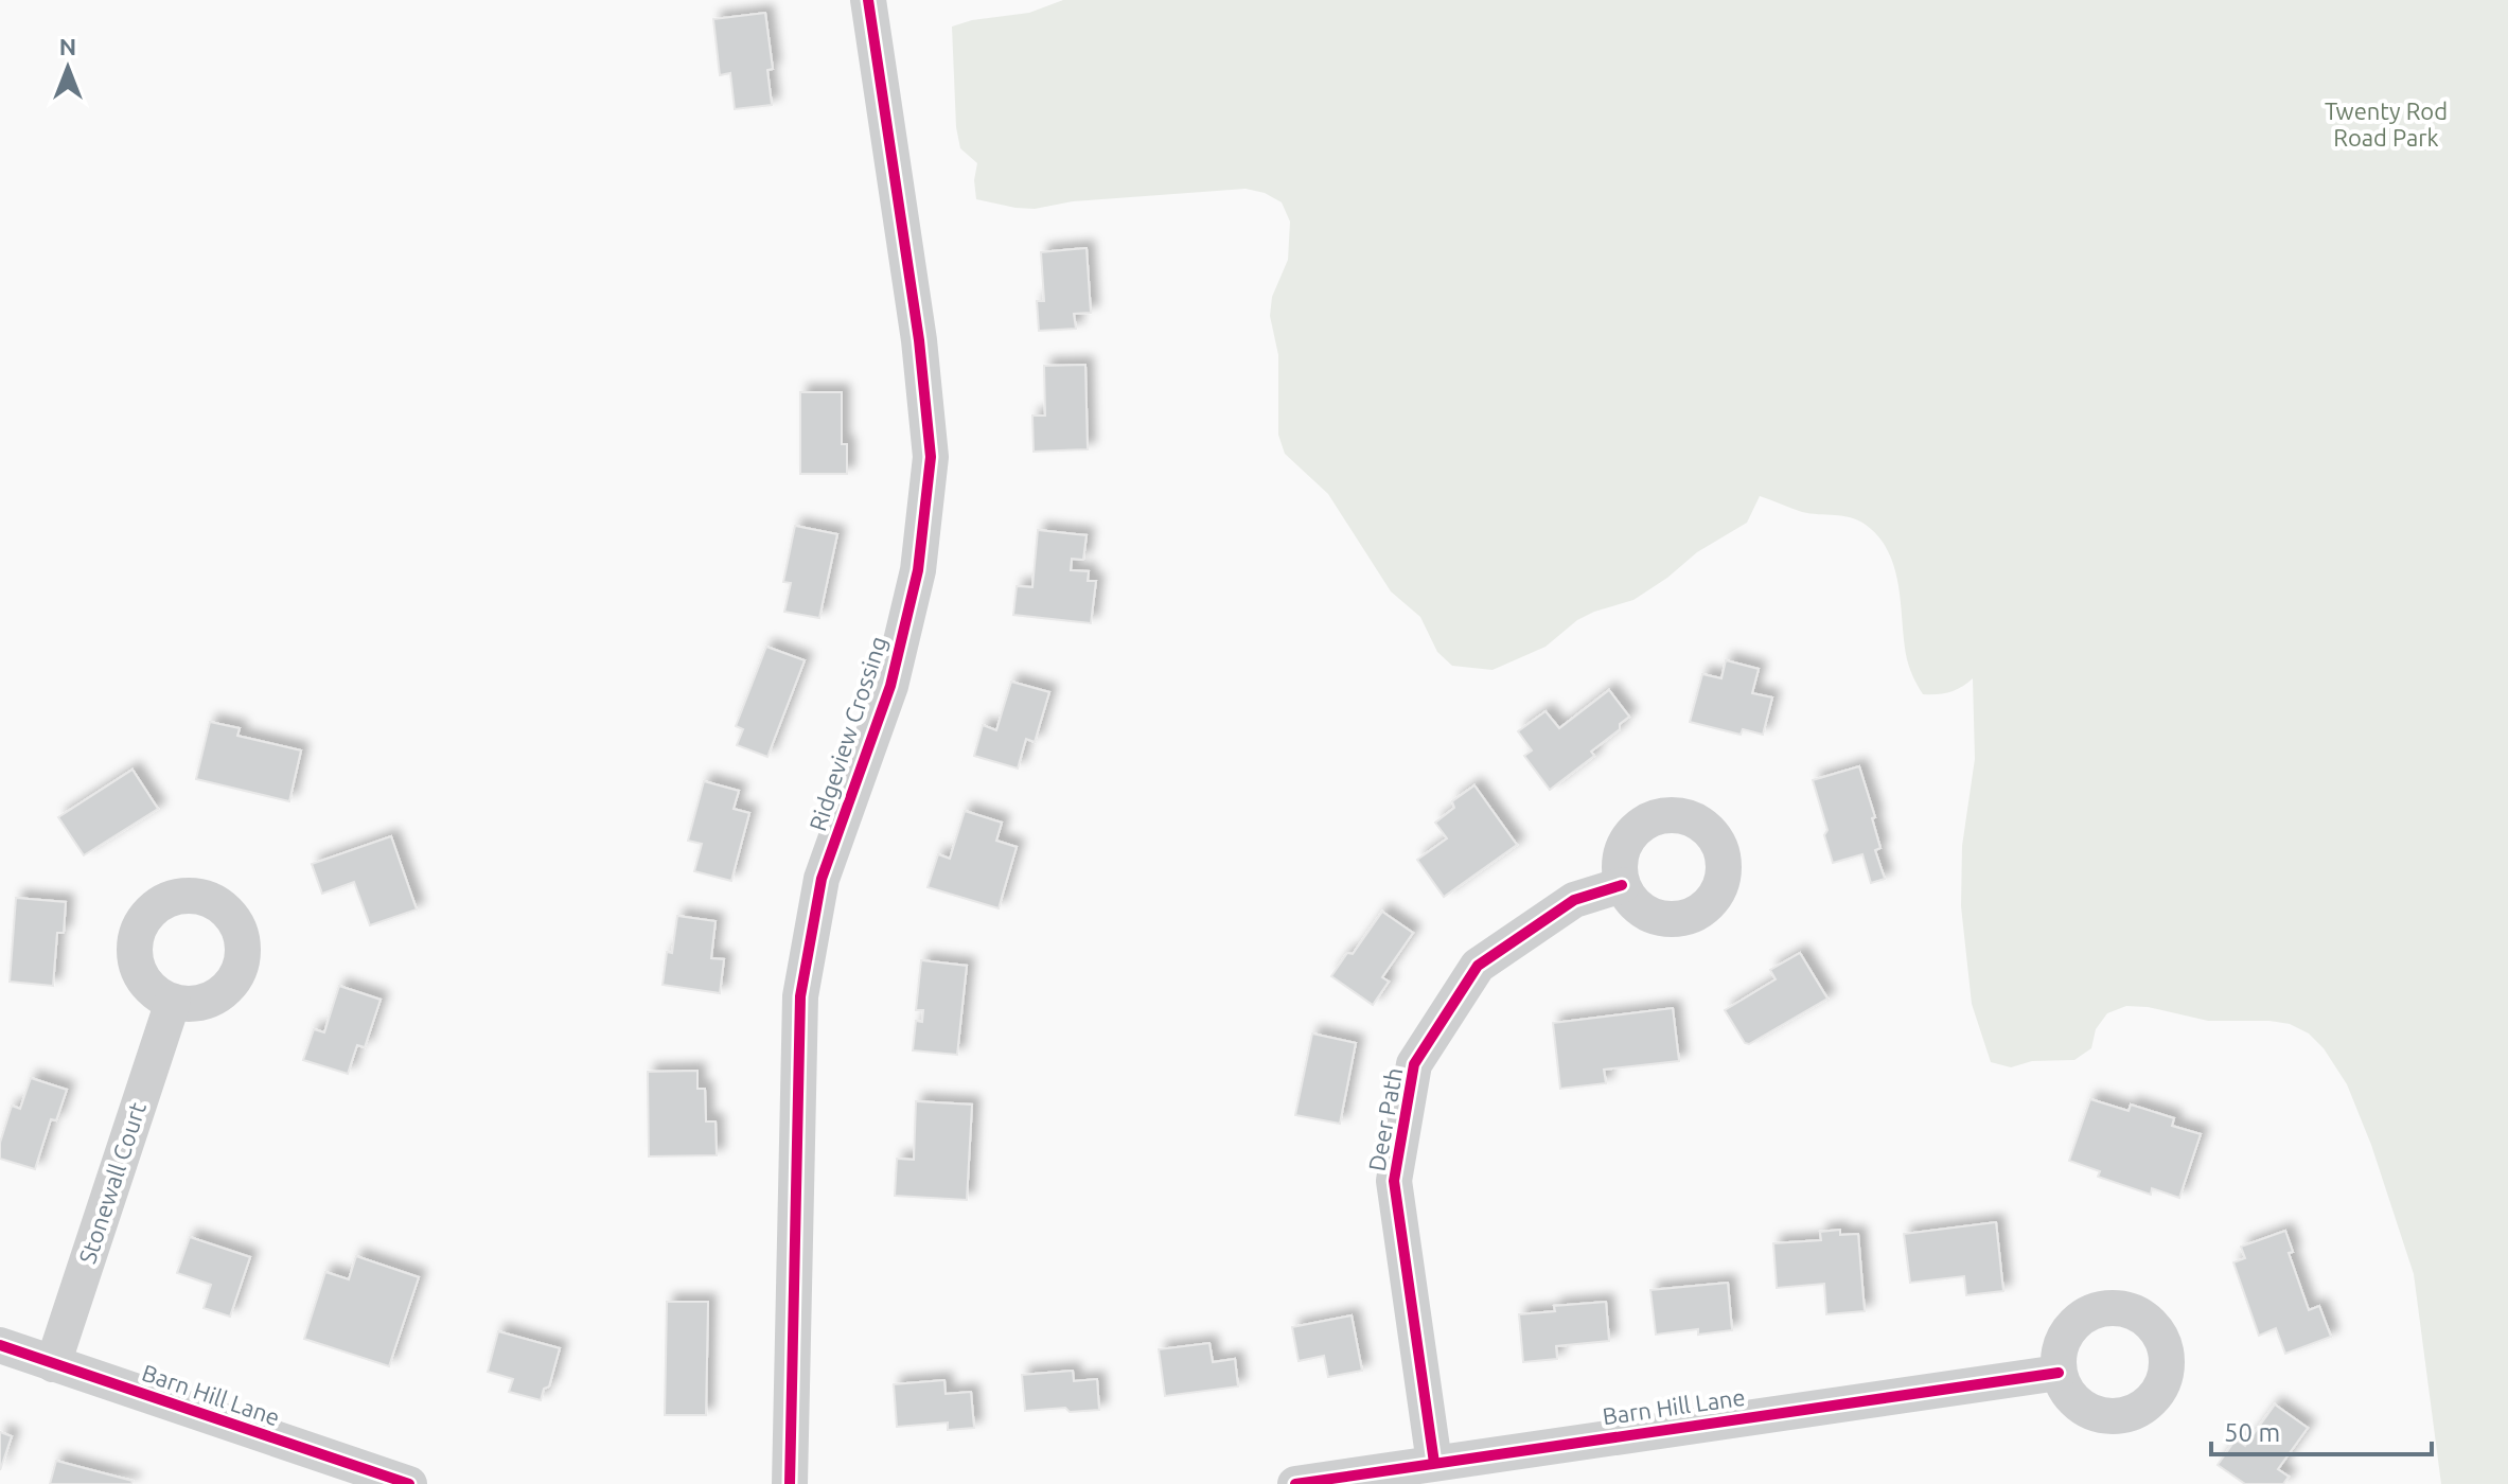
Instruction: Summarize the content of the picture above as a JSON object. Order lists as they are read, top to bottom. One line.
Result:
{"streets":{"street":["Ridgeview Crossing","Deer Path","Stonewall Court","Barn Hill Lane"]},"crossings":[["Deer Path","Barn Hill Lane"],["Stonewall Court","Barn Hill Lane"]],"parks":["Twenty Rod Road Park"],"scale_bar":"50 m","north":"top"}
